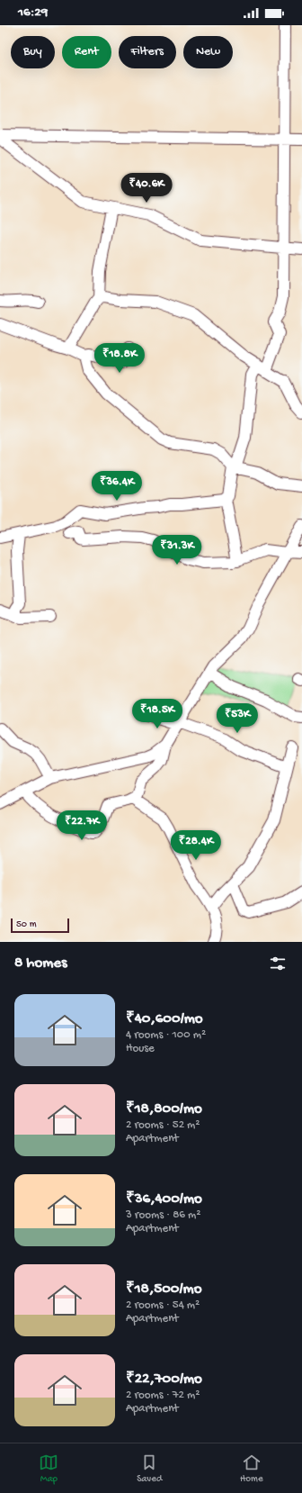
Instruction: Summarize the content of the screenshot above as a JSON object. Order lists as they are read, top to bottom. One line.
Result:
{"scale_bar":"50 m","page":{"status":"16:29","chip":["Buy","Rent","Filters","New"],"price":["₹40.6K","₹18.8K","₹36.4K","₹31.3K","₹18.5K","₹53K","₹22.7K","₹28.4K"],"scale":"50 m","heading":"8 homes","list":[{"name":"₹40,600/mo","note":"4 rooms · 100 m² · House"},{"name":"₹18,800/mo","note":"2 rooms · 52 m² · Apartment"},{"name":"₹36,400/mo","note":"3 rooms · 86 m² · Apartment"},{"name":"₹18,500/mo","note":"2 rooms · 54 m² · Apartment"},{"name":"₹22,700/mo","note":"2 rooms · 72 m² · Apartment"}],"tabs":["Map","Saved","Home"]}}
